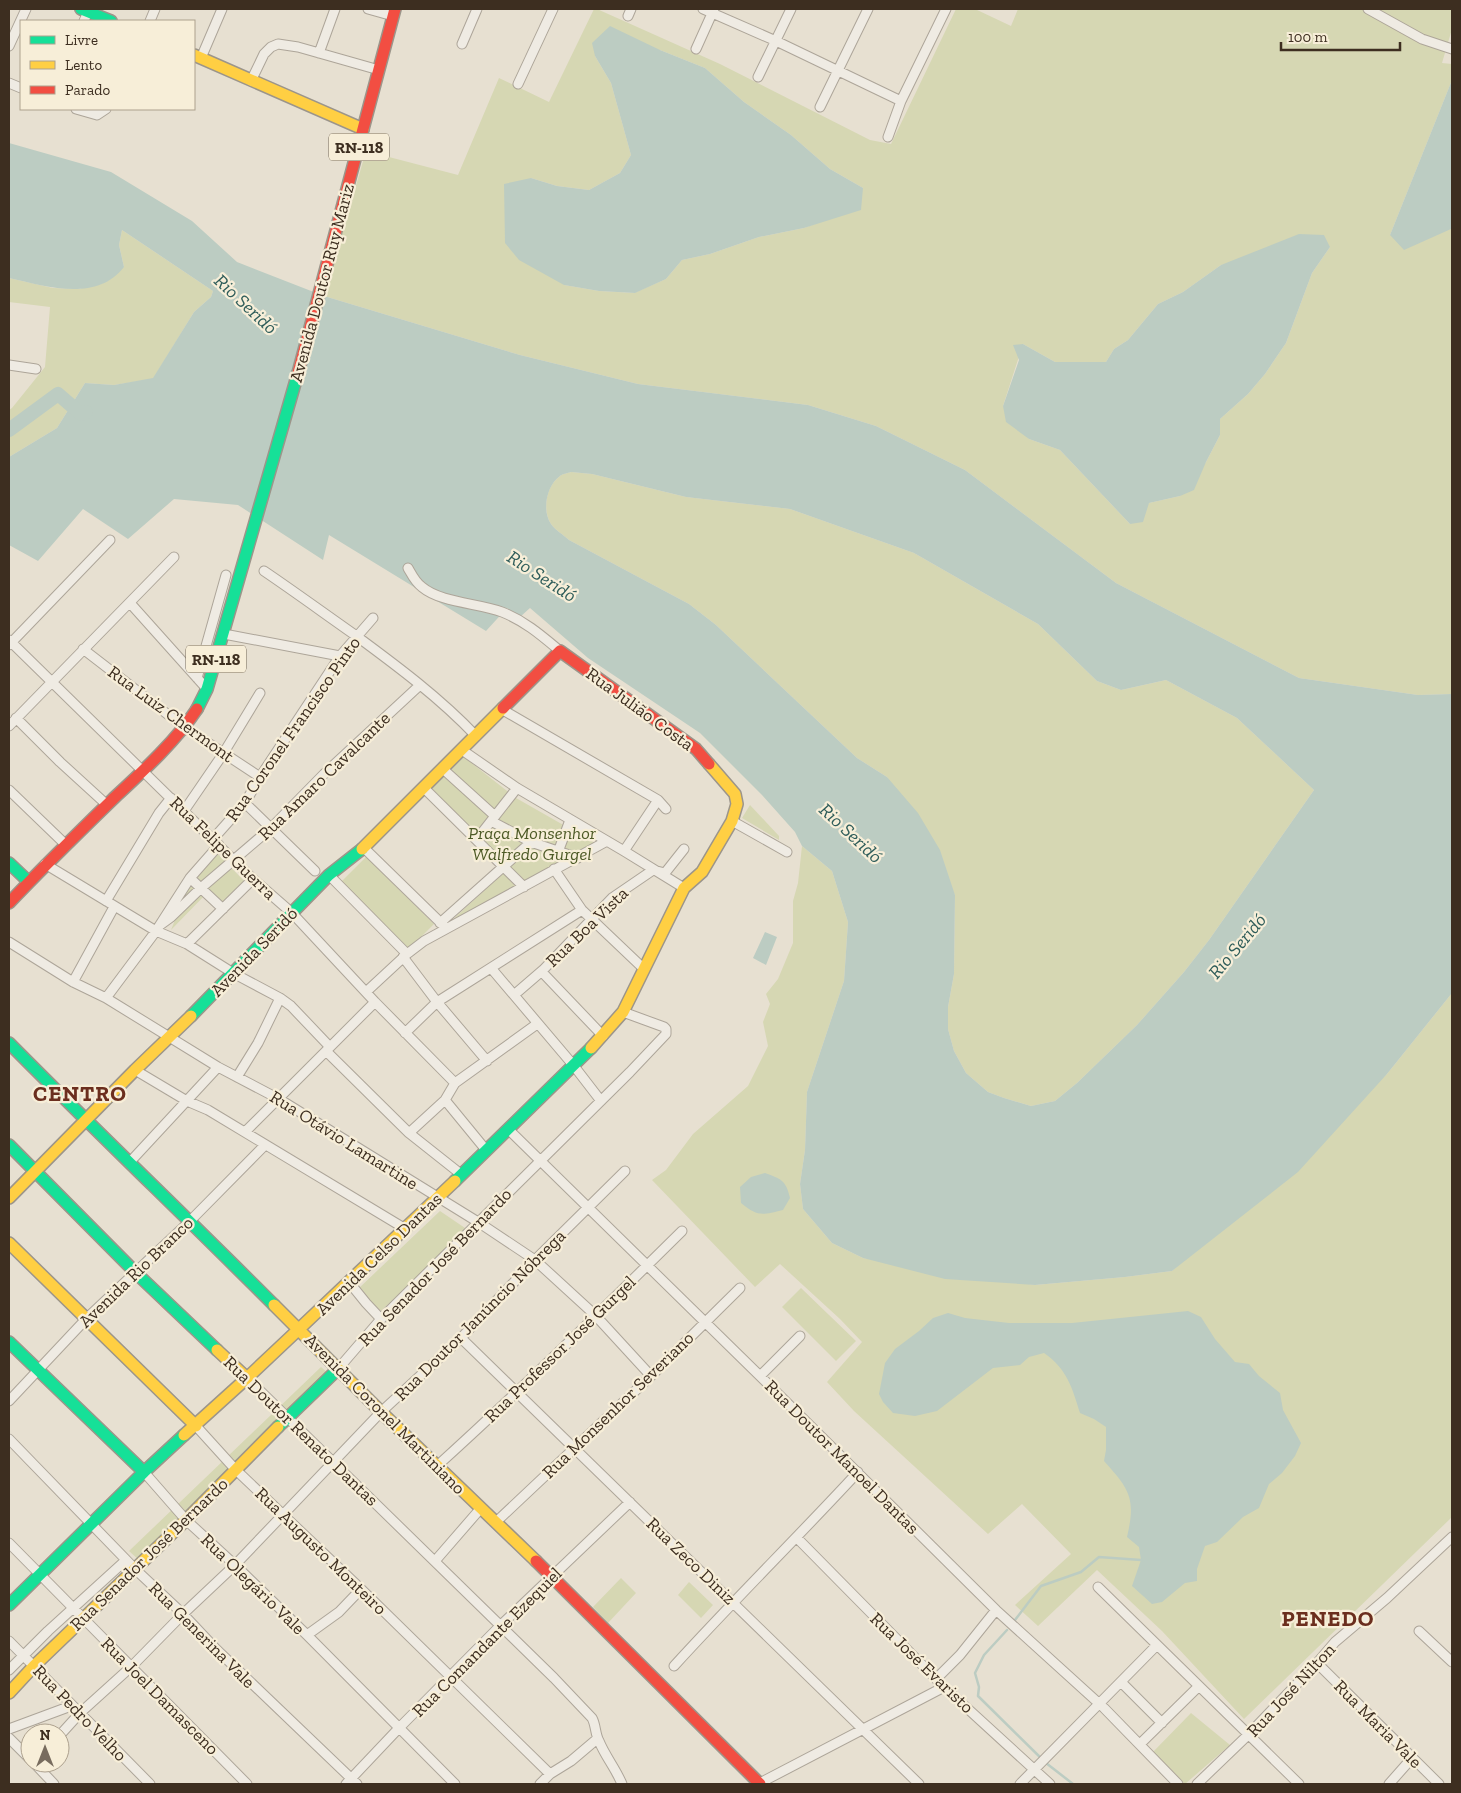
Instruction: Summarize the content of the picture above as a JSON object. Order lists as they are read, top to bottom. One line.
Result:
{"streets":{"main road":["RN-118","Avenida Doutor Ruy Mariz","Rua Julião Costa","Avenida Seridó","Avenida Celso Dantas","Rua Senador José Bernardo","Avenida Coronel Martiniano","Rua Doutor Renato Dantas","Rua Augusto Monteiro","Rua Olegário Vale"],"street":["Rua Luiz Chermont","Rua Coronel Francisco Pinto","Rua Amaro Cavalcante","Rua Felipe Guerra","Rua Boa Vista","Rua Otávio Lamartine","Avenida Rio Branco","Rua Doutor Janúncio Nóbrega","Rua Professor José Gurgel","Rua Monsenhor Severiano","Rua Doutor Manoel Dantas","Rua Zeco Diniz","Rua Generina Vale","Rua Comandante Ezequiel","Rua José Evaristo","Rua José Nilton","Rua Joel Damasceno","Rua Pedro Velho","Rua Maria Vale"]},"crossings":[["RN-118","Avenida Doutor Ruy Mariz"],["RN-118","Rua Luiz Chermont"],["RN-118","Rua Felipe Guerra"],["Rua Julião Costa","Avenida Seridó"],["Rua Luiz Chermont","Rua Coronel Francisco Pinto"],["Rua Coronel Francisco Pinto","Rua Amaro Cavalcante"],["Rua Coronel Francisco Pinto","Rua Felipe Guerra"],["Rua Amaro Cavalcante","Rua Felipe Guerra"],["Rua Felipe Guerra","Avenida Seridó"],["Avenida Seridó","Rua Otávio Lamartine"],["Avenida Seridó","Avenida Coronel Martiniano"],["Avenida Seridó","Rua Doutor Renato Dantas"],["Rua Otávio Lamartine","Avenida Celso Dantas"],["Rua Otávio Lamartine","Rua Senador José Bernardo"],["Rua Otávio Lamartine","Rua Doutor Janúncio Nóbrega"],["Rua Otávio Lamartine","Rua Professor José Gurgel"],["Rua Otávio Lamartine","Rua Monsenhor Severiano"],["Avenida Celso Dantas","Rua Senador José Bernardo"],["Avenida Celso Dantas","Avenida Coronel Martiniano"],["Avenida Celso Dantas","Rua Doutor Renato Dantas"],["Avenida Celso Dantas","Rua Doutor Manoel Dantas"],["Avenida Celso Dantas","Rua Augusto Monteiro"],["Avenida Celso Dantas","Rua Olegário Vale"],["Avenida Celso Dantas","Rua Generina Vale"],["Avenida Celso Dantas","Rua Joel Damasceno"],["Rua Senador José Bernardo","Avenida Coronel Martiniano"],["Rua Senador José Bernardo","Rua Doutor Renato Dantas"],["Rua Senador José Bernardo","Rua Doutor Manoel Dantas"],["Rua Senador José Bernardo","Rua Augusto Monteiro"],["Rua Senador José Bernardo","Rua Olegário Vale"],["Rua Senador José Bernardo","Rua Generina Vale"],["Rua Senador José Bernardo","Rua Joel Damasceno"],["Rua Senador José Bernardo","Rua Pedro Velho"],["Avenida Rio Branco","Avenida Coronel Martiniano"],["Avenida Rio Branco","Rua Doutor Renato Dantas"],["Avenida Rio Branco","Rua Augusto Monteiro"],["Avenida Rio Branco","Rua Olegário Vale"],["Rua Doutor Janúncio Nóbrega","Avenida Coronel Martiniano"],["Rua Doutor Janúncio Nóbrega","Rua Doutor Renato Dantas"],["Rua Doutor Janúncio Nóbrega","Rua Doutor Manoel Dantas"],["Rua Doutor Janúncio Nóbrega","Rua Augusto Monteiro"],["Rua Doutor Janúncio Nóbrega","Rua Zeco Diniz"],["Rua Doutor Janúncio Nóbrega","Rua Olegário Vale"],["Rua Doutor Janúncio Nóbrega","Rua Generina Vale"],["Rua Doutor Janúncio Nóbrega","Rua Joel Damasceno"],["Rua Doutor Janúncio Nóbrega","Rua Pedro Velho"],["Rua Professor José Gurgel","Avenida Coronel Martiniano"],["Rua Professor José Gurgel","Rua Doutor Manoel Dantas"],["Rua Professor José Gurgel","Rua Zeco Diniz"],["Rua Monsenhor Severiano","Avenida Coronel Martiniano"],["Rua Monsenhor Severiano","Rua Doutor Manoel Dantas"],["Rua Monsenhor Severiano","Rua Zeco Diniz"],["Avenida Coronel Martiniano","Rua Comandante Ezequiel"],["Rua Doutor Renato Dantas","Rua Comandante Ezequiel"],["Rua Augusto Monteiro","Rua Comandante Ezequiel"],["Rua Zeco Diniz","Rua Comandante Ezequiel"],["Rua Olegário Vale","Rua Comandante Ezequiel"],["Rua Generina Vale","Rua Comandante Ezequiel"],["Rua José Nilton","Rua Maria Vale"]],"districts":["CENTRO","PENEDO"],"water":["Rio Seridó"],"parks":["Praça Monsenhor Walfredo Gurgel"],"legend":["Livre","Lento","Parado"],"scale_bar":"100 m","north":"top"}
